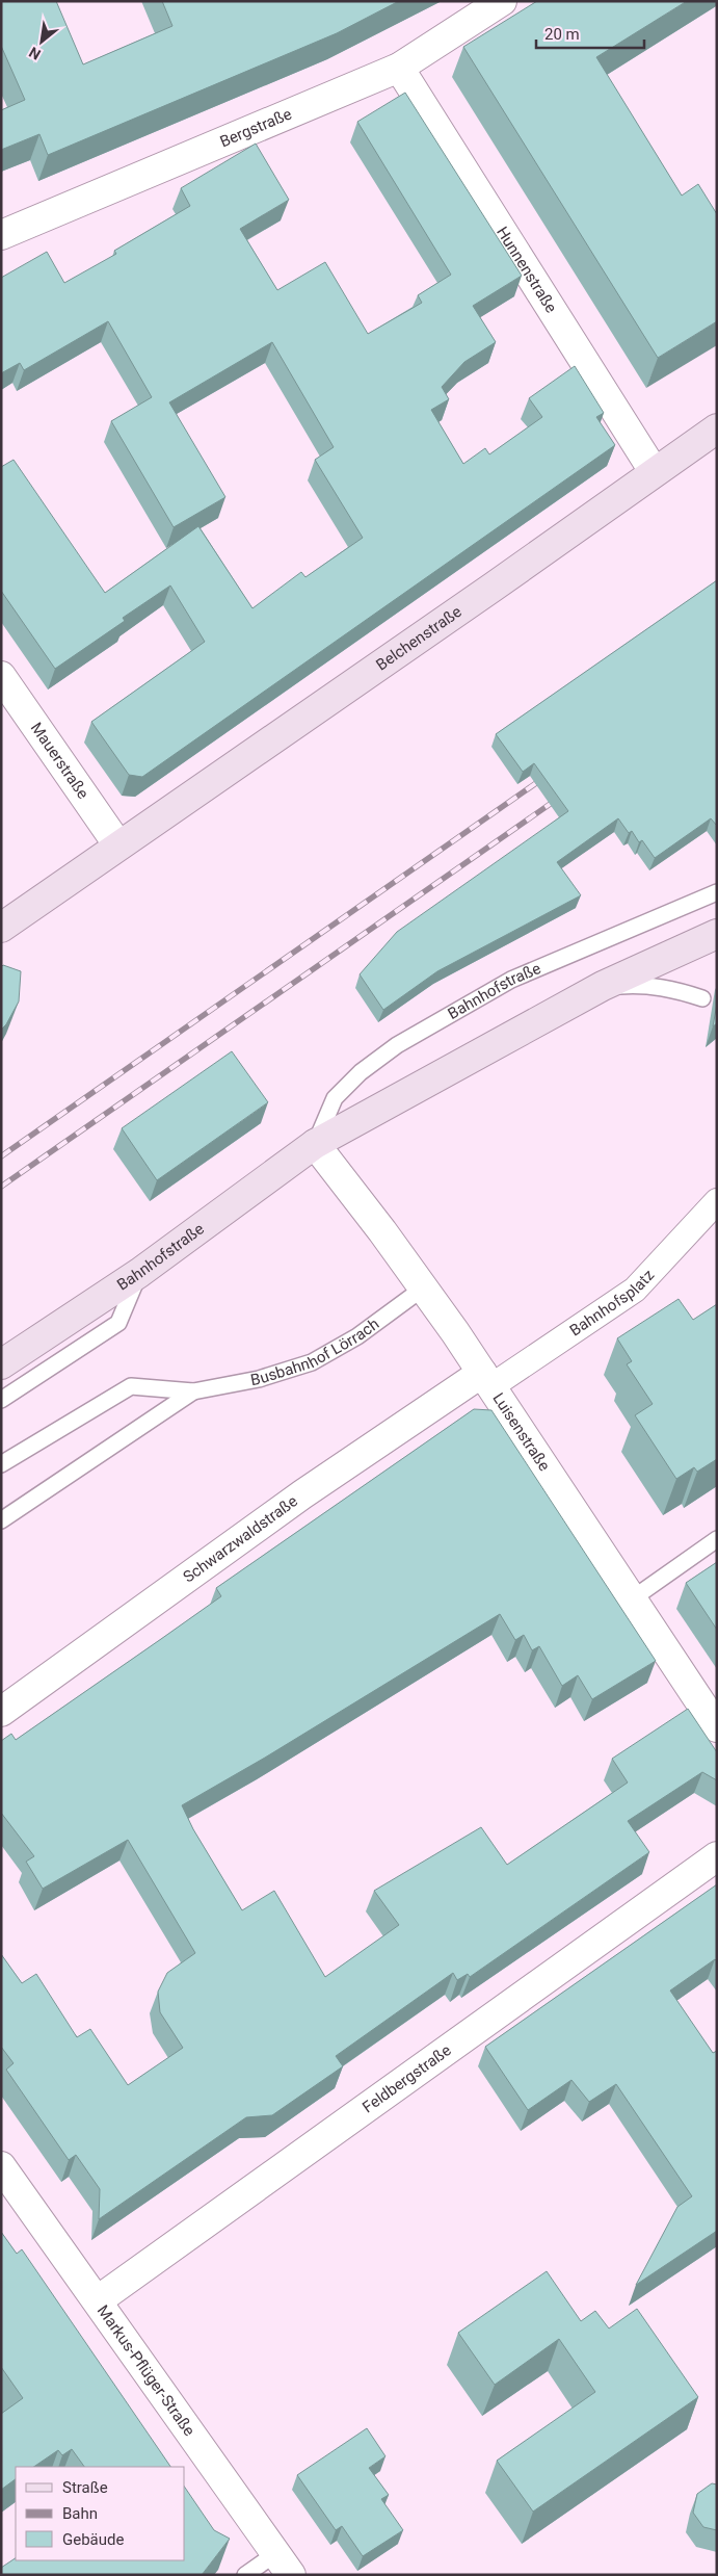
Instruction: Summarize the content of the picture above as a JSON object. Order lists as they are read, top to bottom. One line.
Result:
{"streets":{"main road":["Belchenstraße","Bahnhofstraße"],"street":["Bergstraße","Hunnenstraße","Mauerstraße","Bahnhofsplatz","Luisenstraße","Schwarzwaldstraße","Feldbergstraße","Markus-Pflüger-Straße"],"lane":["Busbahnhof Lörrach"]},"crossings":[["Bergstraße","Hunnenstraße"],["Hunnenstraße","Belchenstraße"],["Belchenstraße","Mauerstraße"],["Bahnhofstraße","Luisenstraße"],["Bahnhofsplatz","Luisenstraße"],["Bahnhofsplatz","Schwarzwaldstraße"],["Busbahnhof Lörrach","Luisenstraße"],["Luisenstraße","Schwarzwaldstraße"],["Feldbergstraße","Markus-Pflüger-Straße"]],"legend":["Straße","Bahn","Gebäude"],"scale_bar":"20 m","north":"bottom left"}
